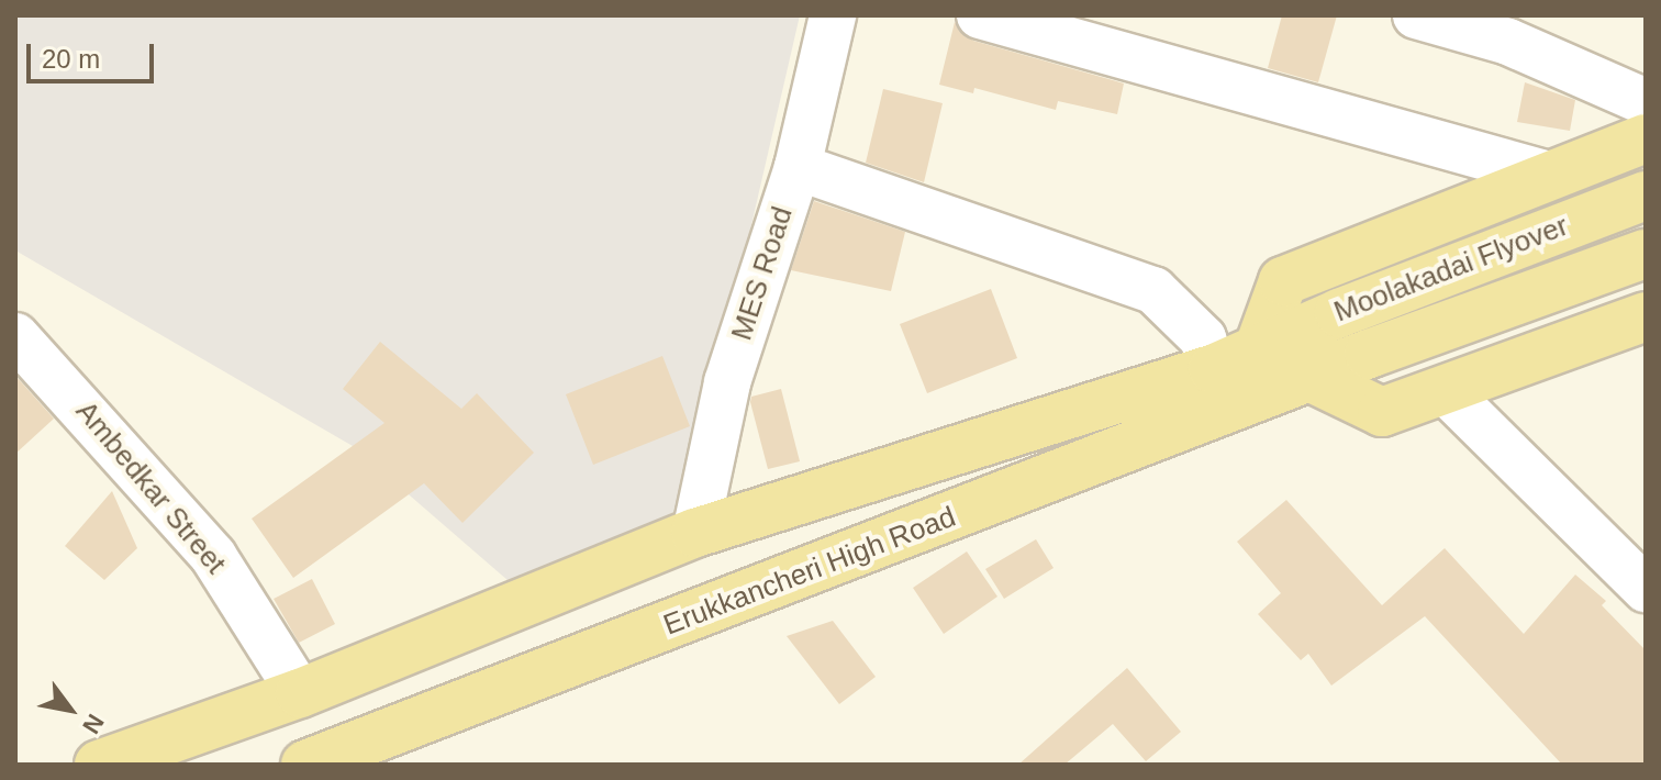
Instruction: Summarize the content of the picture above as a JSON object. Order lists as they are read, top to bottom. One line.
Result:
{"streets":{"main road":["Moolakadai Flyover","Erukkancheri High Road"],"street":["MES Road","Ambedkar Street"]},"crossings":[["Moolakadai Flyover","MES Road"],["Moolakadai Flyover","Ambedkar Street"],["Moolakadai Flyover","Erukkancheri High Road"]],"scale_bar":"20 m","north":"bottom right"}
